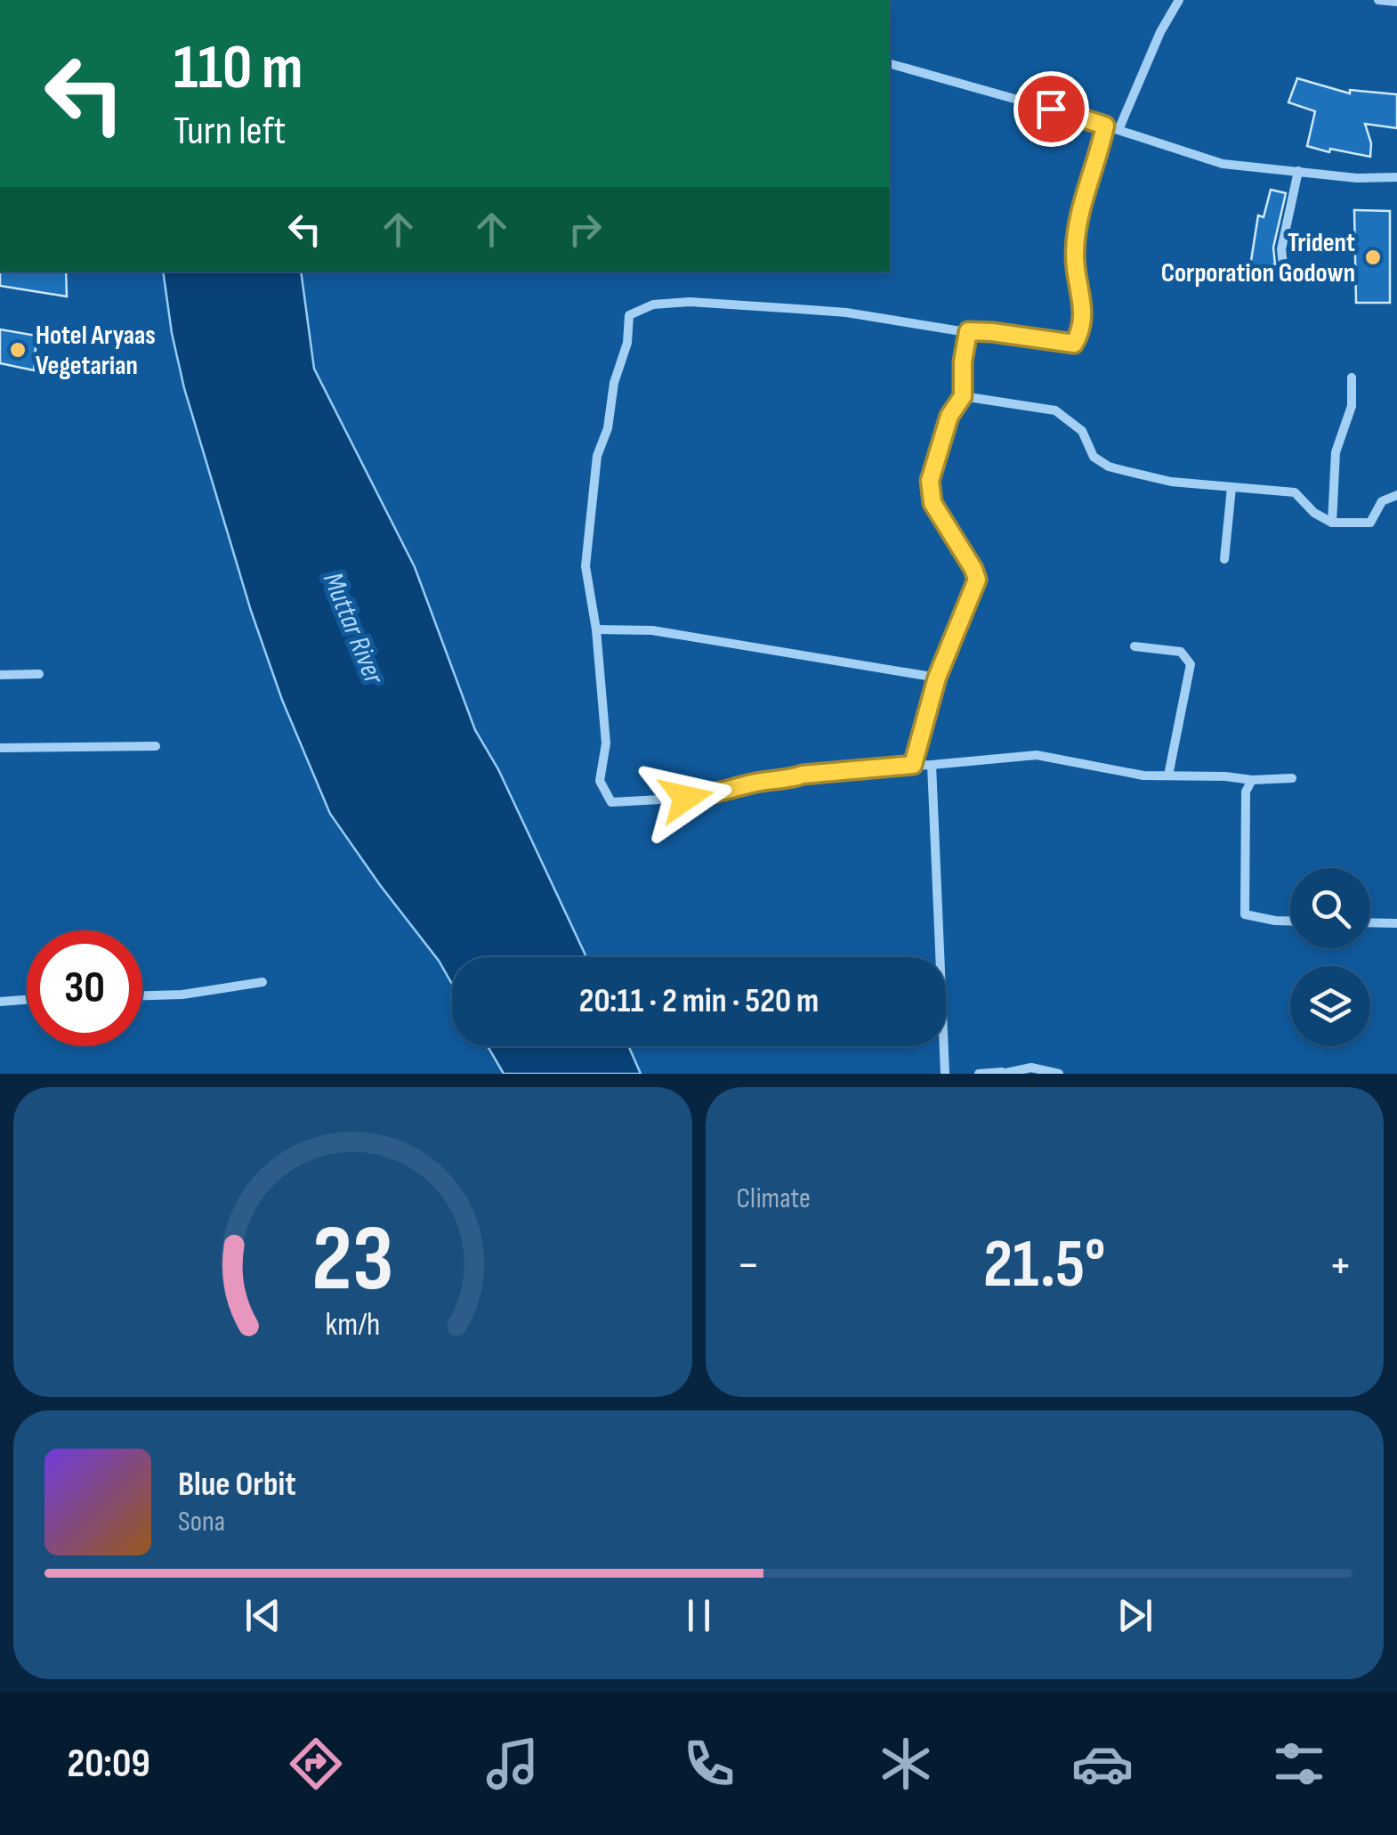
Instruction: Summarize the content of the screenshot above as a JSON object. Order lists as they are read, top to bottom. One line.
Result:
{"water":["Muttar River"],"places":["Trident Corporation Godown","Hotel Aryaas Vegetarian"],"page":{"turn":["110 m","Turn left"],"limit":"30","trip":"20:11 · 2 min · 520 m","tile":"Climate","heat":["−","21.5°","+"],"song":["Blue Orbit","Sona"],"tabs":"20:09","gauge":["23","km/h"]}}
